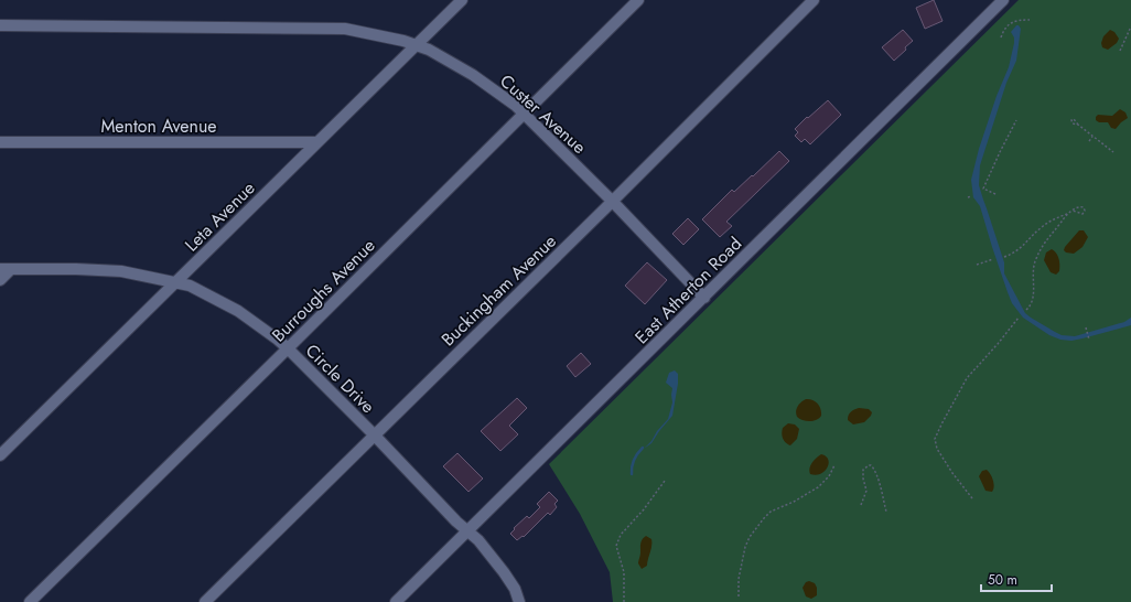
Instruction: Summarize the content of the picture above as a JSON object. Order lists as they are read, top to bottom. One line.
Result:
{"streets":{"street":["Custer Avenue","Menton Avenue","Leta Avenue","Burroughs Avenue","Buckingham Avenue","East Atherton Road","Circle Drive"]},"crossings":[["Custer Avenue","Leta Avenue"],["Custer Avenue","Burroughs Avenue"],["Custer Avenue","Buckingham Avenue"],["Custer Avenue","East Atherton Road"],["Menton Avenue","Leta Avenue"],["Leta Avenue","Circle Drive"],["Burroughs Avenue","Circle Drive"],["Buckingham Avenue","Circle Drive"],["East Atherton Road","Circle Drive"]],"scale_bar":"50 m"}
